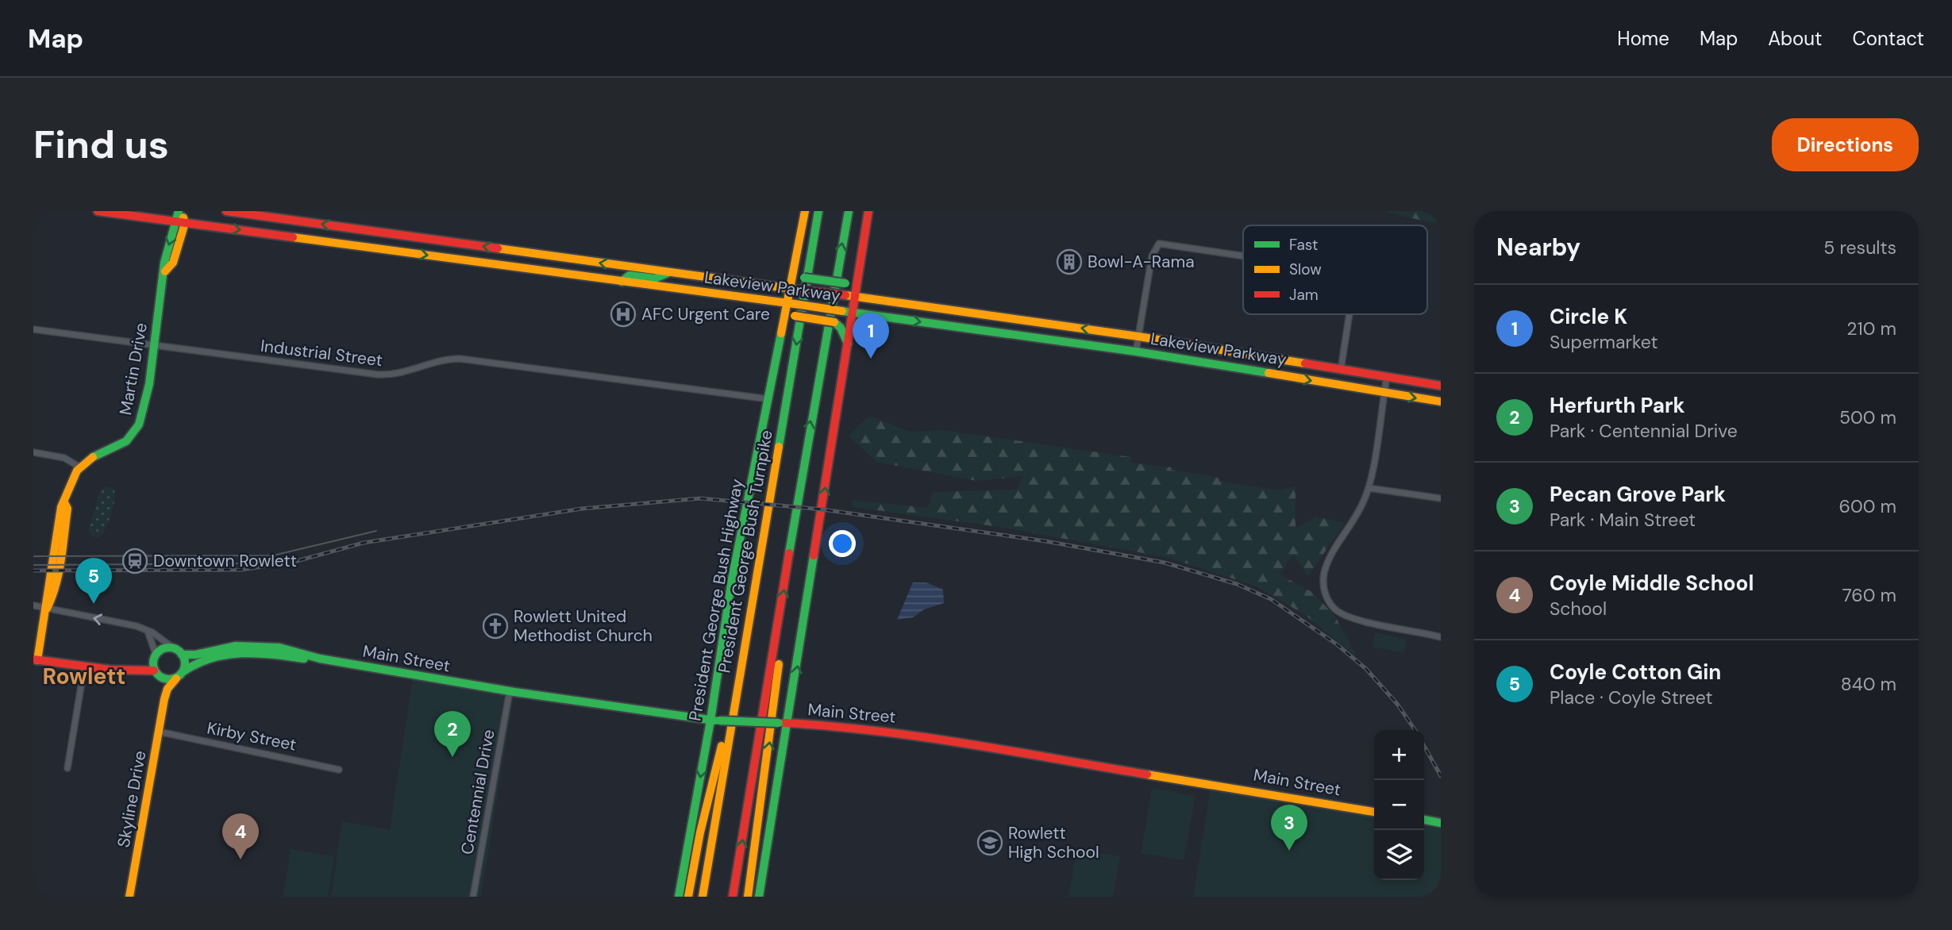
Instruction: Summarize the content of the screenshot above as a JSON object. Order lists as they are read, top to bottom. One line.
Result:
{"streets":{"main road":["Lakeview Parkway","Martin Drive","President George Bush Turnpike","President George Bush Highway","Main Street","Skyline Drive"],"street":["Industrial Street","Kirby Street","Centennial Drive"]},"crossings":[["Lakeview Parkway","Martin Drive"],["Lakeview Parkway","President George Bush Highway"],["Industrial Street","Martin Drive"],["Industrial Street","President George Bush Highway"],["President George Bush Highway","Main Street"],["Main Street","Centennial Drive"],["Main Street","Skyline Drive"],["Kirby Street","Skyline Drive"]],"districts":["Rowlett"],"places":{"building":["Bowl-A-Rama"],"hospital":["AFC Urgent Care"],"station":["Downtown Rowlett"],"church":["Rowlett United Methodist Church"],"school or university":["Rowlett High School"]},"legend":["Fast","Slow","Jam"],"page":{"header":"Map","nav":["Home","Map","About","Contact"],"buttons":"Directions","title":"Find us","heading":["Nearby","5 results"],"list":[{"mark":"1","name":"Circle K","note":"Supermarket","value":"210 m"},{"mark":"2","name":"Herfurth Park","note":"Park · Centennial Drive","value":"500 m"},{"mark":"3","name":"Pecan Grove Park","note":"Park · Main Street","value":"600 m"},{"mark":"4","name":"Coyle Middle School","note":"School","value":"760 m"},{"mark":"5","name":"Coyle Cotton Gin","note":"Place · Coyle Street","value":"840 m"}],"pins":["1","5","2","3","4"],"map_buttons":["+","−"]}}
